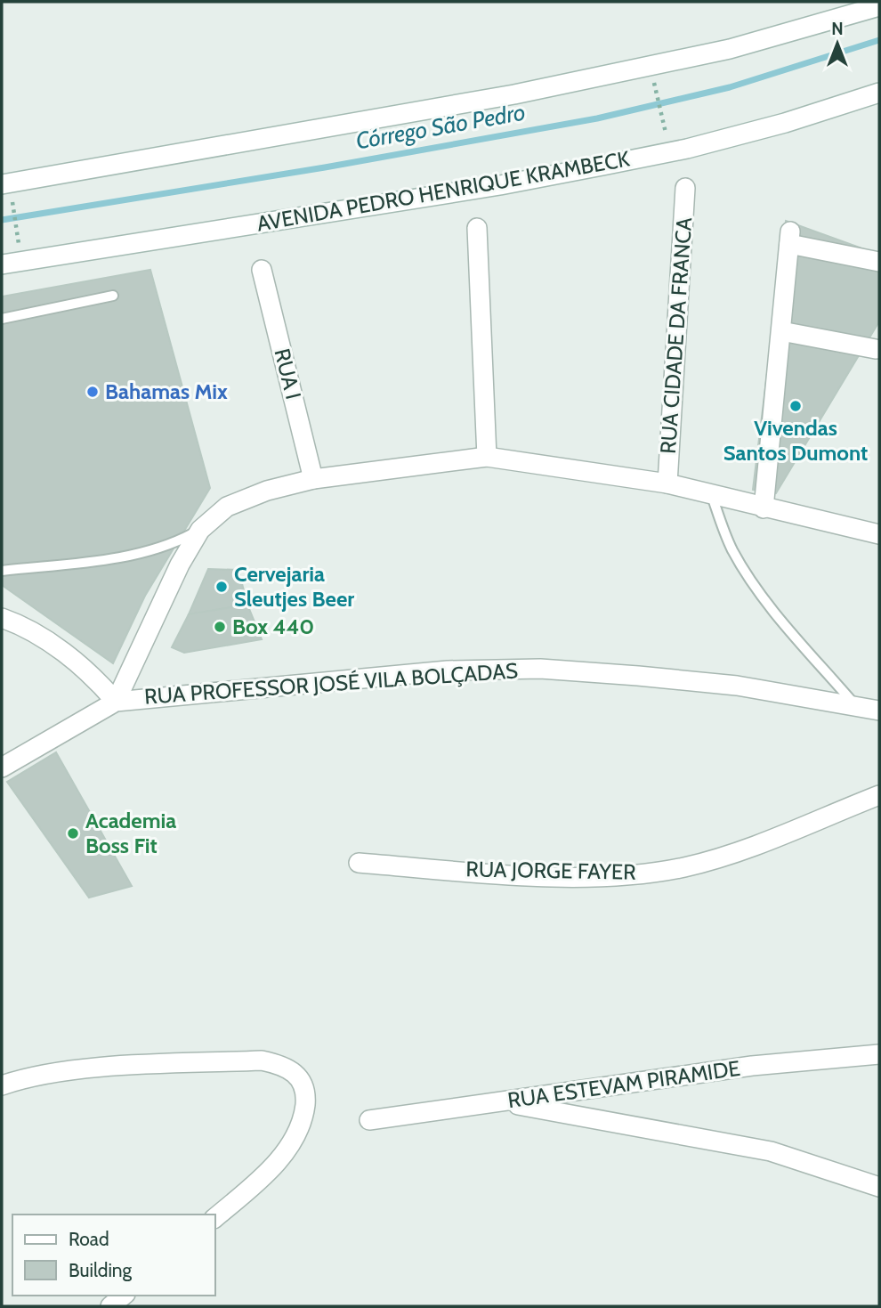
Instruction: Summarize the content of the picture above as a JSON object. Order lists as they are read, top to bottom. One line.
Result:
{"streets":{"street":["AVENIDA PEDRO HENRIQUE KRAMBECK","RUA CIDADE DA FRANCA","RUA I","RUA PROFESSOR JOSÉ VILA BOLÇADAS","RUA JORGE FAYER","RUA ESTEVAM PIRAMIDE"]},"water":["Córrego São Pedro"],"places":["Bahamas Mix","Vivendas Santos Dumont","Cervejaria Sleutjes Beer","Box 440","Academia Boss Fit"],"legend":["Road","Building"],"north":"top"}
